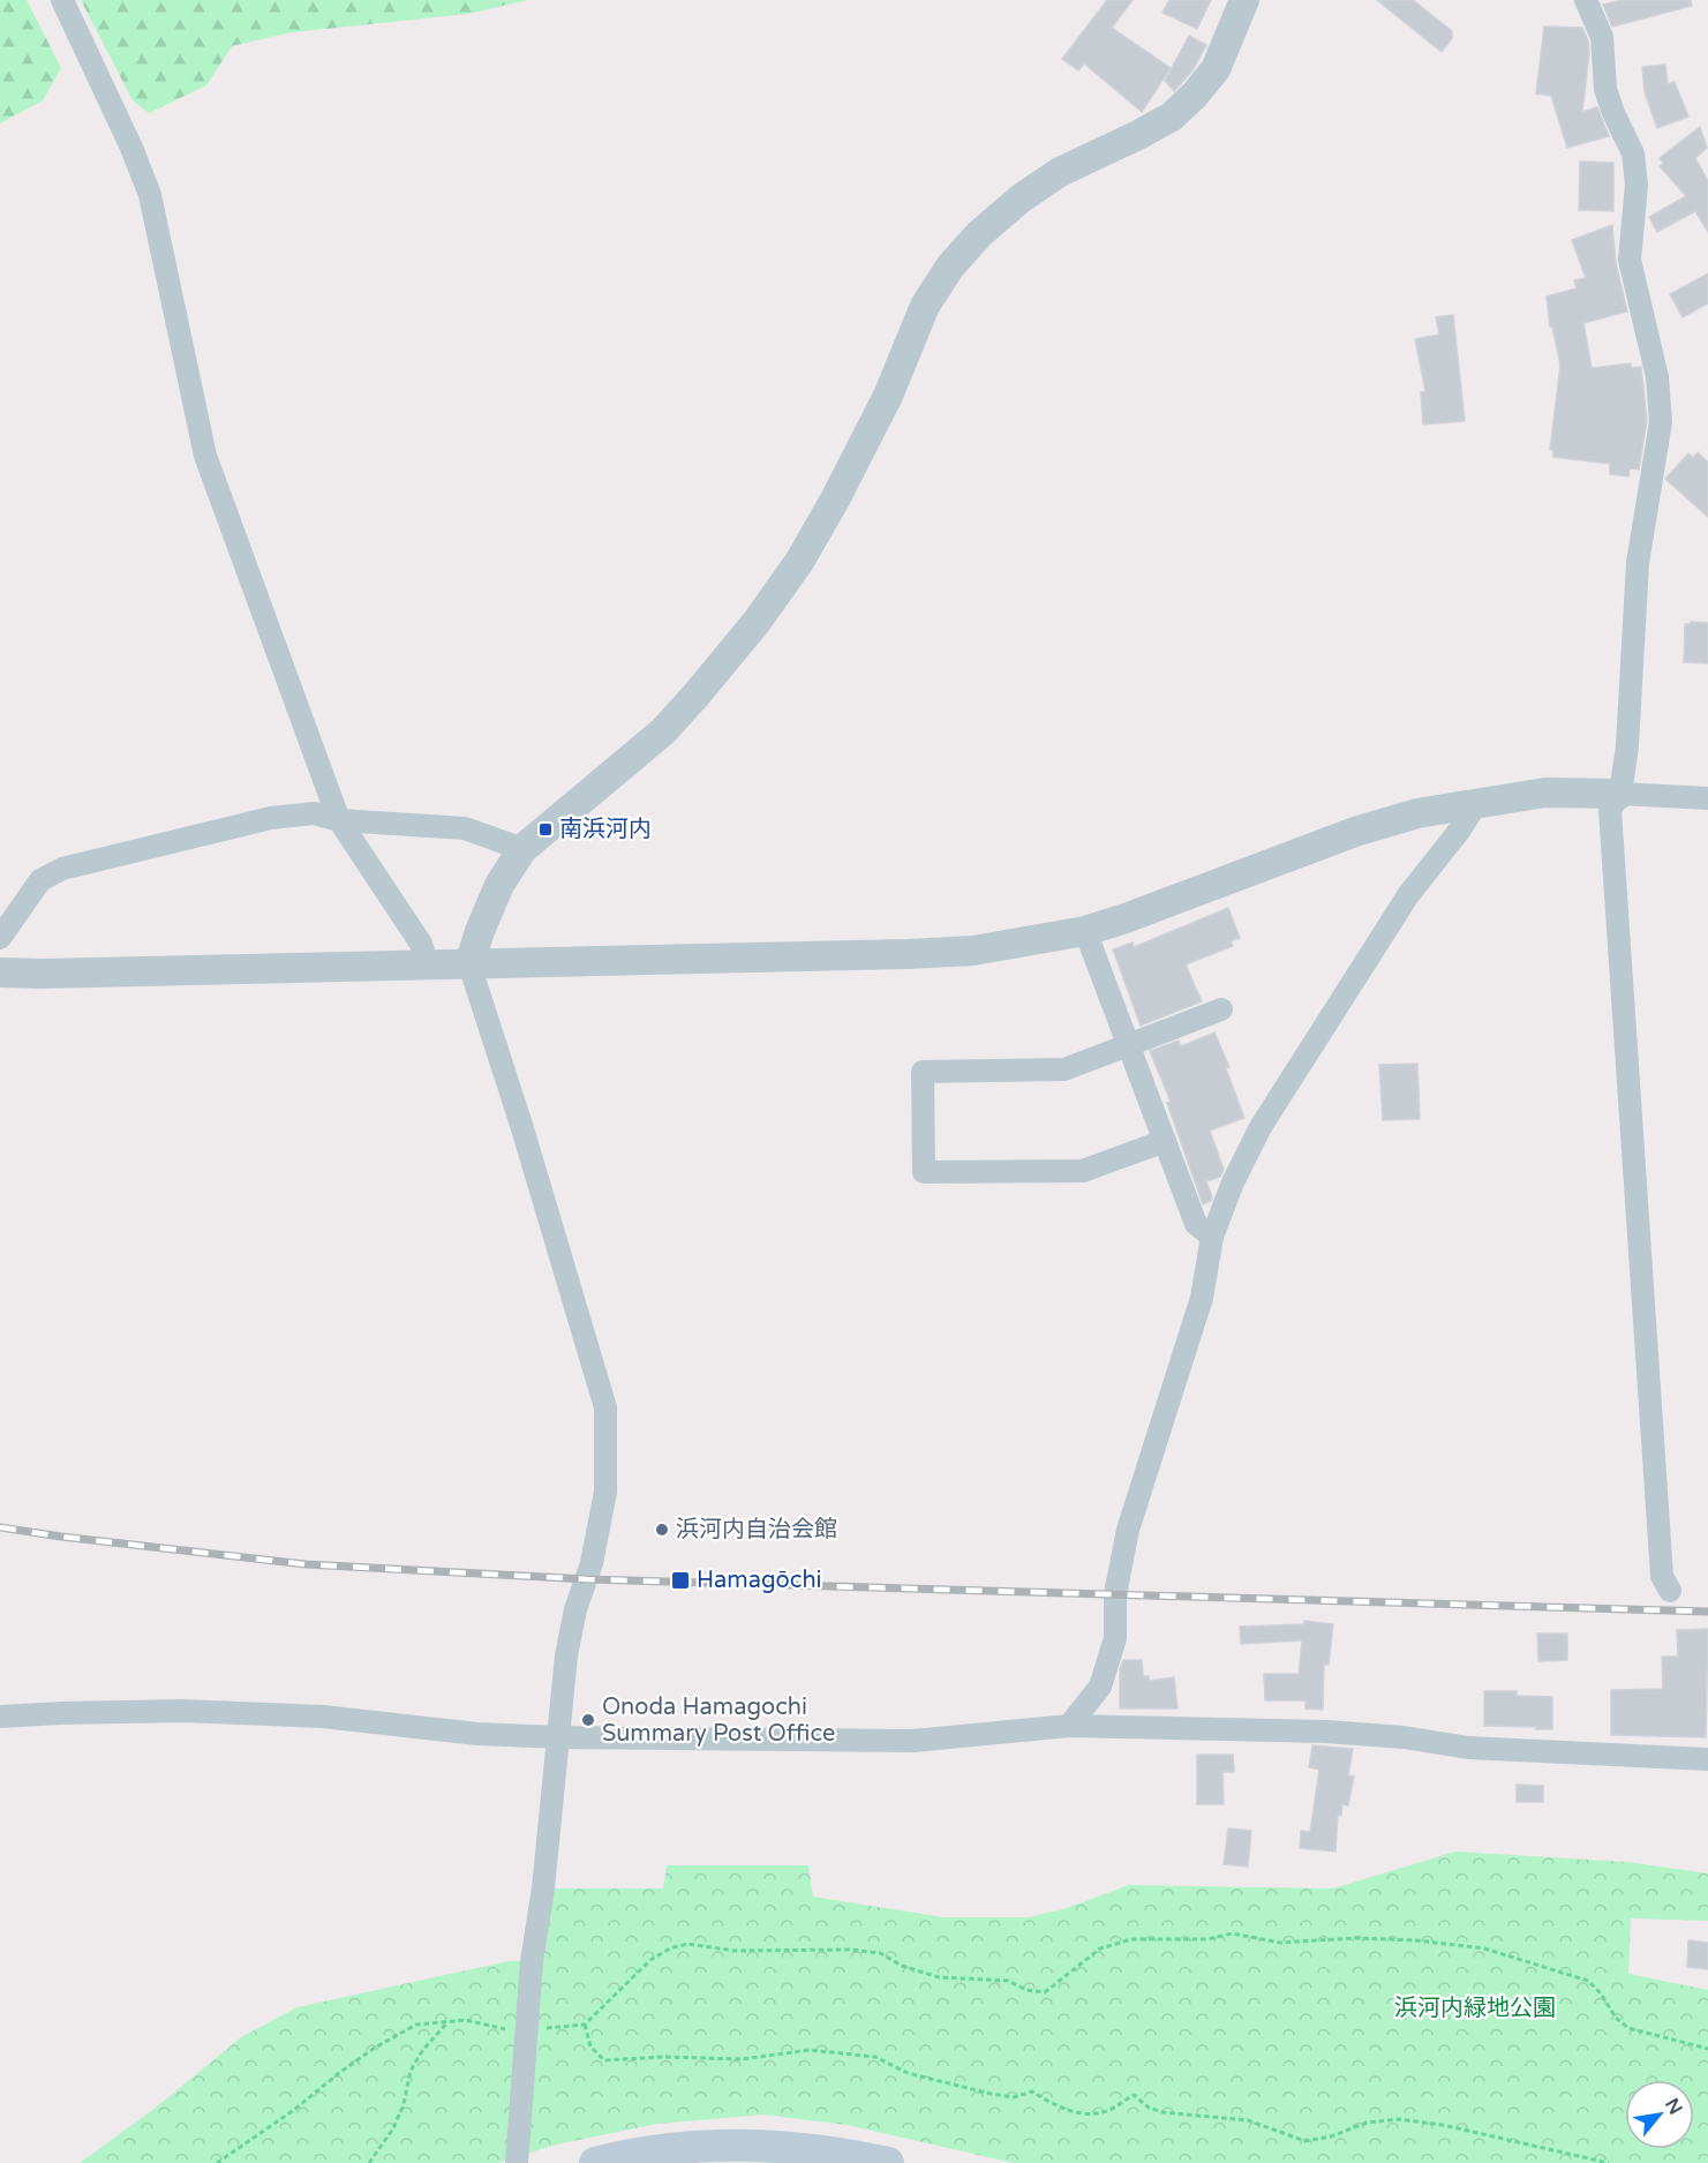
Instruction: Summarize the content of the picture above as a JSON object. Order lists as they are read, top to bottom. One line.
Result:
{"parks":["浜河内緑地公園"],"places":{"transit":["南浜河内","Hamagōchi"],"other":["浜河内自治会館","Onoda Hamagochi Summary Post Office"]},"north":"top right"}
